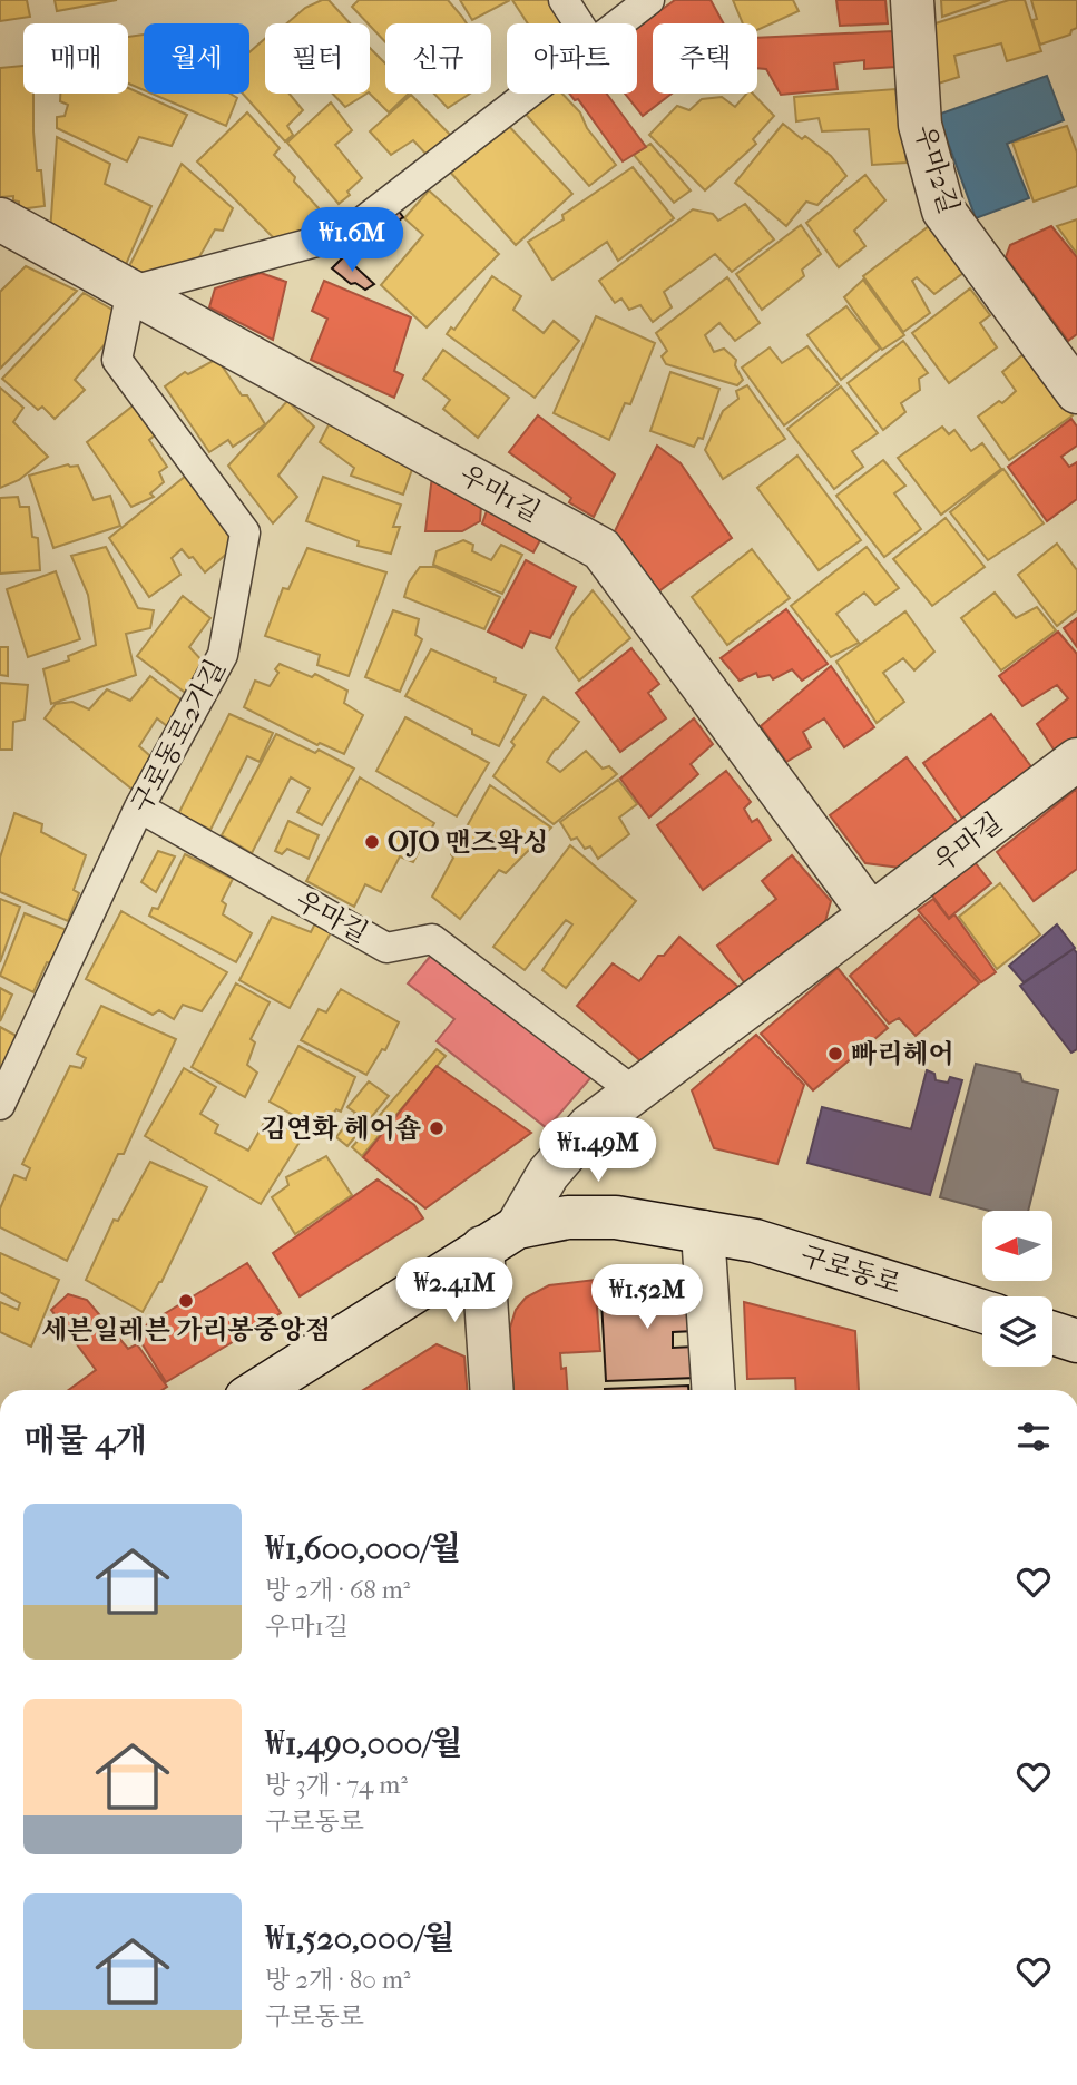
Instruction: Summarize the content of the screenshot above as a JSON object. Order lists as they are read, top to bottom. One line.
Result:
{"streets":{"street":["우마2길","우마1길","우마길","구로동로"],"lane":["구로동로2가길"]},"crossings":[["우마1길","구로동로2가길"],["우마1길","우마길"],["구로동로2가길","우마길"],["우마길","구로동로"]],"places":["OJO 맨즈왁싱","빠리헤어","김연화 헤어숍","세븐일레븐 가리봉중앙점"],"north":"left","page":{"chip":["매매","월세","필터","신규","아파트","주택"],"price":["₩1.6M","₩1.49M","₩2.41M","₩1.52M"],"heading":"매물 4개","list":[{"name":"₩1,600,000/월","note":"방 2개 · 68 m² · 우마1길"},{"name":"₩1,490,000/월","note":"방 3개 · 74 m² · 구로동로"},{"name":"₩1,520,000/월","note":"방 2개 · 80 m² · 구로동로"}]}}
